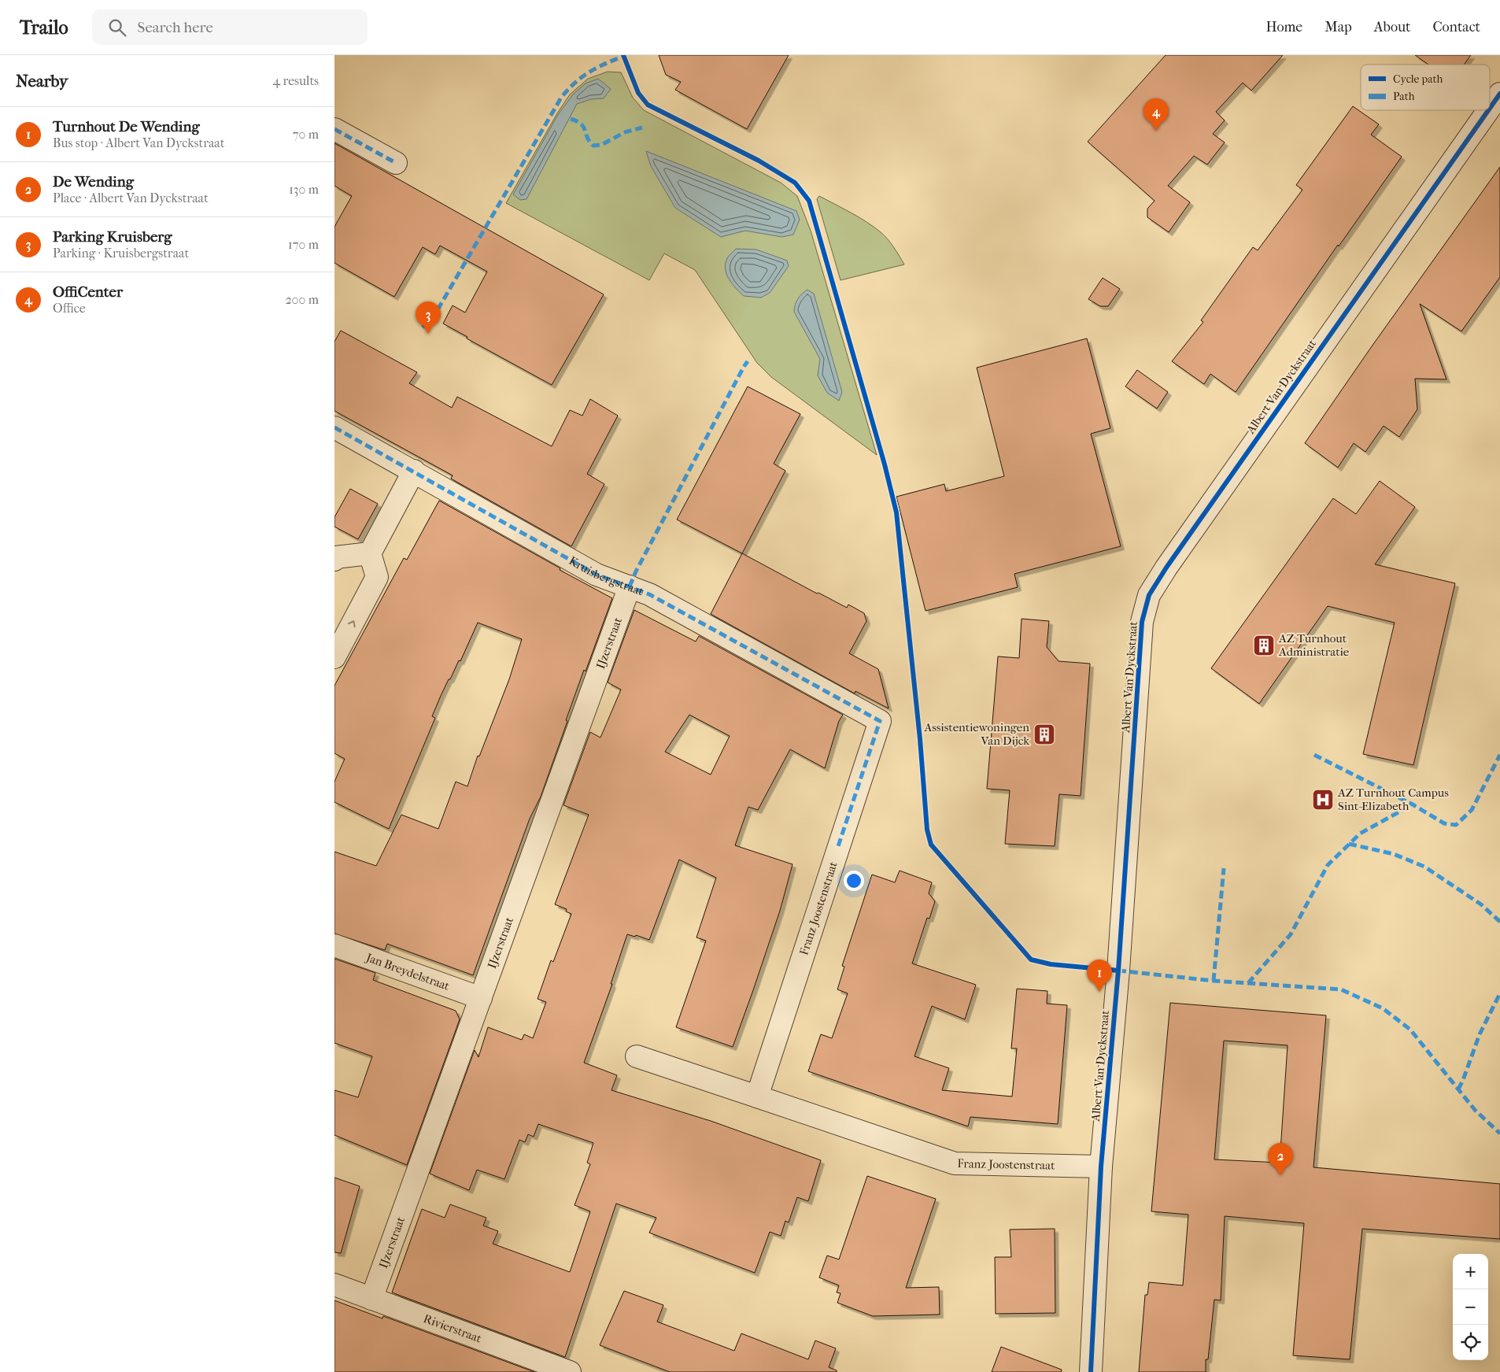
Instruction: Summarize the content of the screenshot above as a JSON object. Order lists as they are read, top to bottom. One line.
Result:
{"streets":{"street":["Albert Van Dyckstraat","Kruisbergstraat","IJzerstraat","Franz Joostenstraat","Jan Breydelstraat","Rivierstraat"]},"crossings":[["Albert Van Dyckstraat","Franz Joostenstraat"],["Kruisbergstraat","IJzerstraat"],["Kruisbergstraat","Franz Joostenstraat"],["IJzerstraat","Jan Breydelstraat"],["IJzerstraat","Rivierstraat"]],"places":{"building":["AZ Turnhout Administratie","Assistentiewoningen Van Dijck"],"hospital":["AZ Turnhout Campus Sint-Elizabeth"]},"legend":["Cycle path","Path"],"page":{"header":"Trailo","search":"Search here","nav":["Home","Map","About","Contact"],"heading":["Nearby","4 results"],"pins":["4","3","1","2"],"list":[{"mark":"1","name":"Turnhout De Wending","note":"Bus stop · Albert Van Dyckstraat","value":"70 m"},{"mark":"2","name":"De Wending","note":"Place · Albert Van Dyckstraat","value":"130 m"},{"mark":"3","name":"Parking Kruisberg","note":"Parking · Kruisbergstraat","value":"170 m"},{"mark":"4","name":"OffiCenter","note":"Office","value":"200 m"}],"map_buttons":["+","−"]}}
